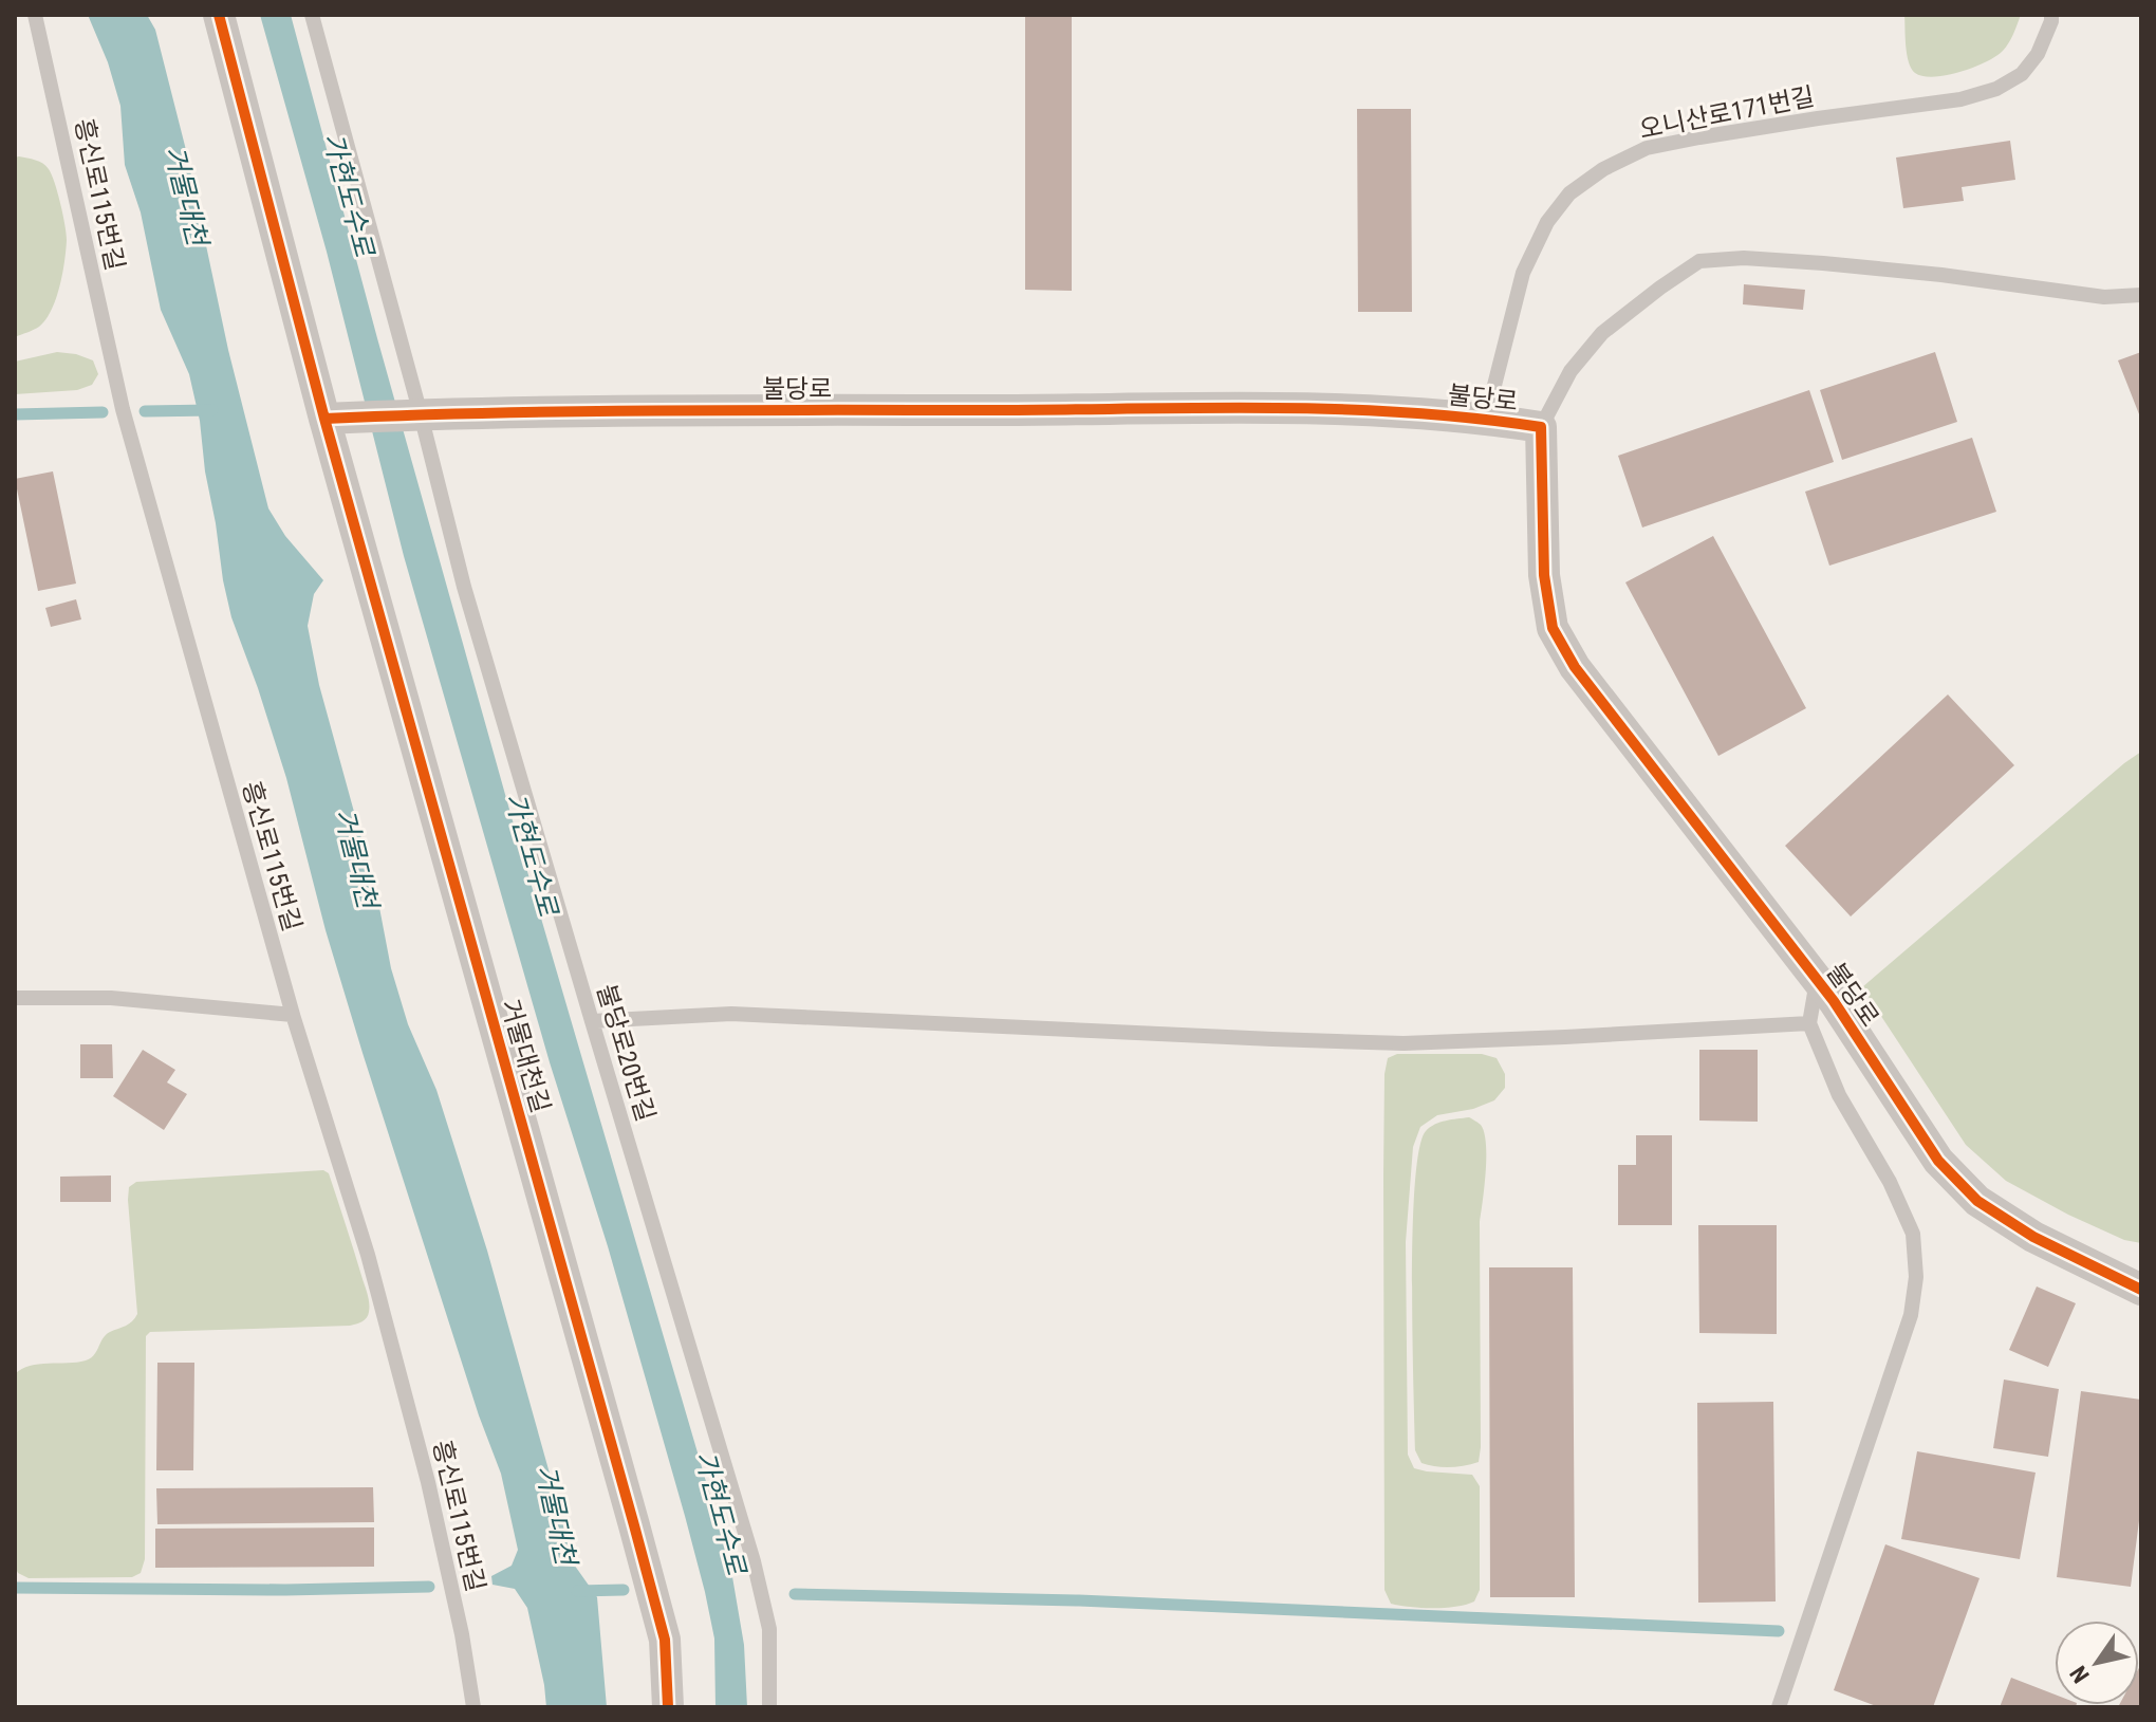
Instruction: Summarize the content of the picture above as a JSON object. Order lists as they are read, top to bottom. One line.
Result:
{"streets":{"street":["불당로","거물대천길"],"lane":["오니산로171번길","흥신로115번길","불당로20번길"]},"crossings":[["오니산로171번길","불당로"],["불당로","불당로20번길"],["불당로","거물대천길"]],"water":["가현도수로","거물대천"],"north":"bottom left"}
